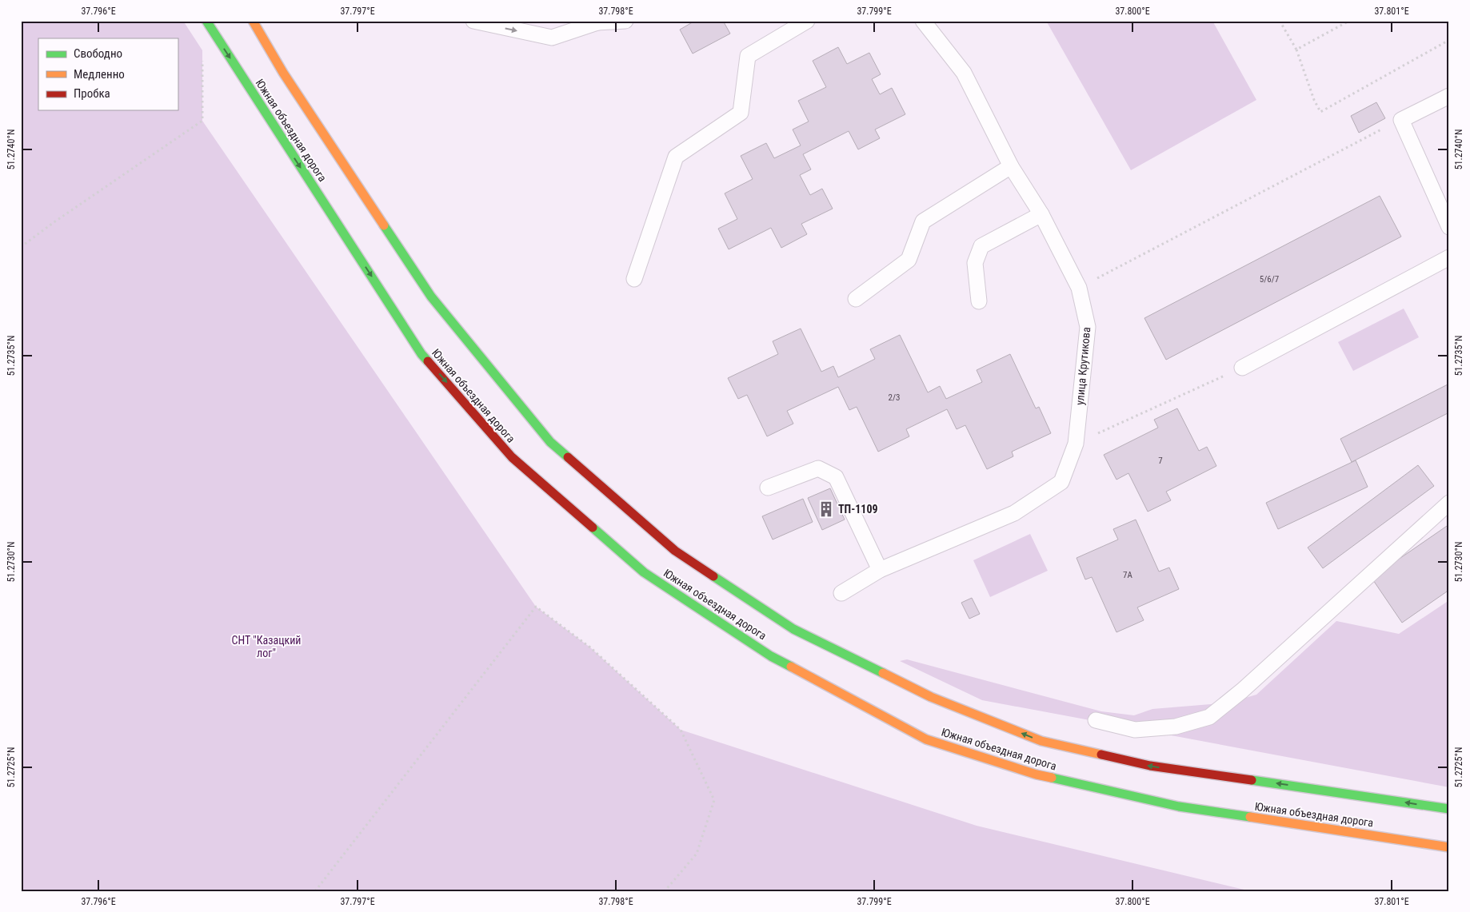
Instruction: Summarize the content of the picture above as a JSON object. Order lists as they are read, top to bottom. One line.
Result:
{"streets":{"main road":["Южная объездная дорога"],"lane":["улица Крутикова"]},"parks":["СНТ \"Казацкий лог\""],"places":{"building":["ТП-1109"]},"house_numbers":["5/6/7","2/3","7","7А"],"legend":["Свободно","Медленно","Пробка"],"coordinates":["37.796°E","37.797°E","37.798°E","37.799°E","37.800°E","37.801°E","51.2740°N","51.2735°N","51.2730°N","51.2725°N"]}
